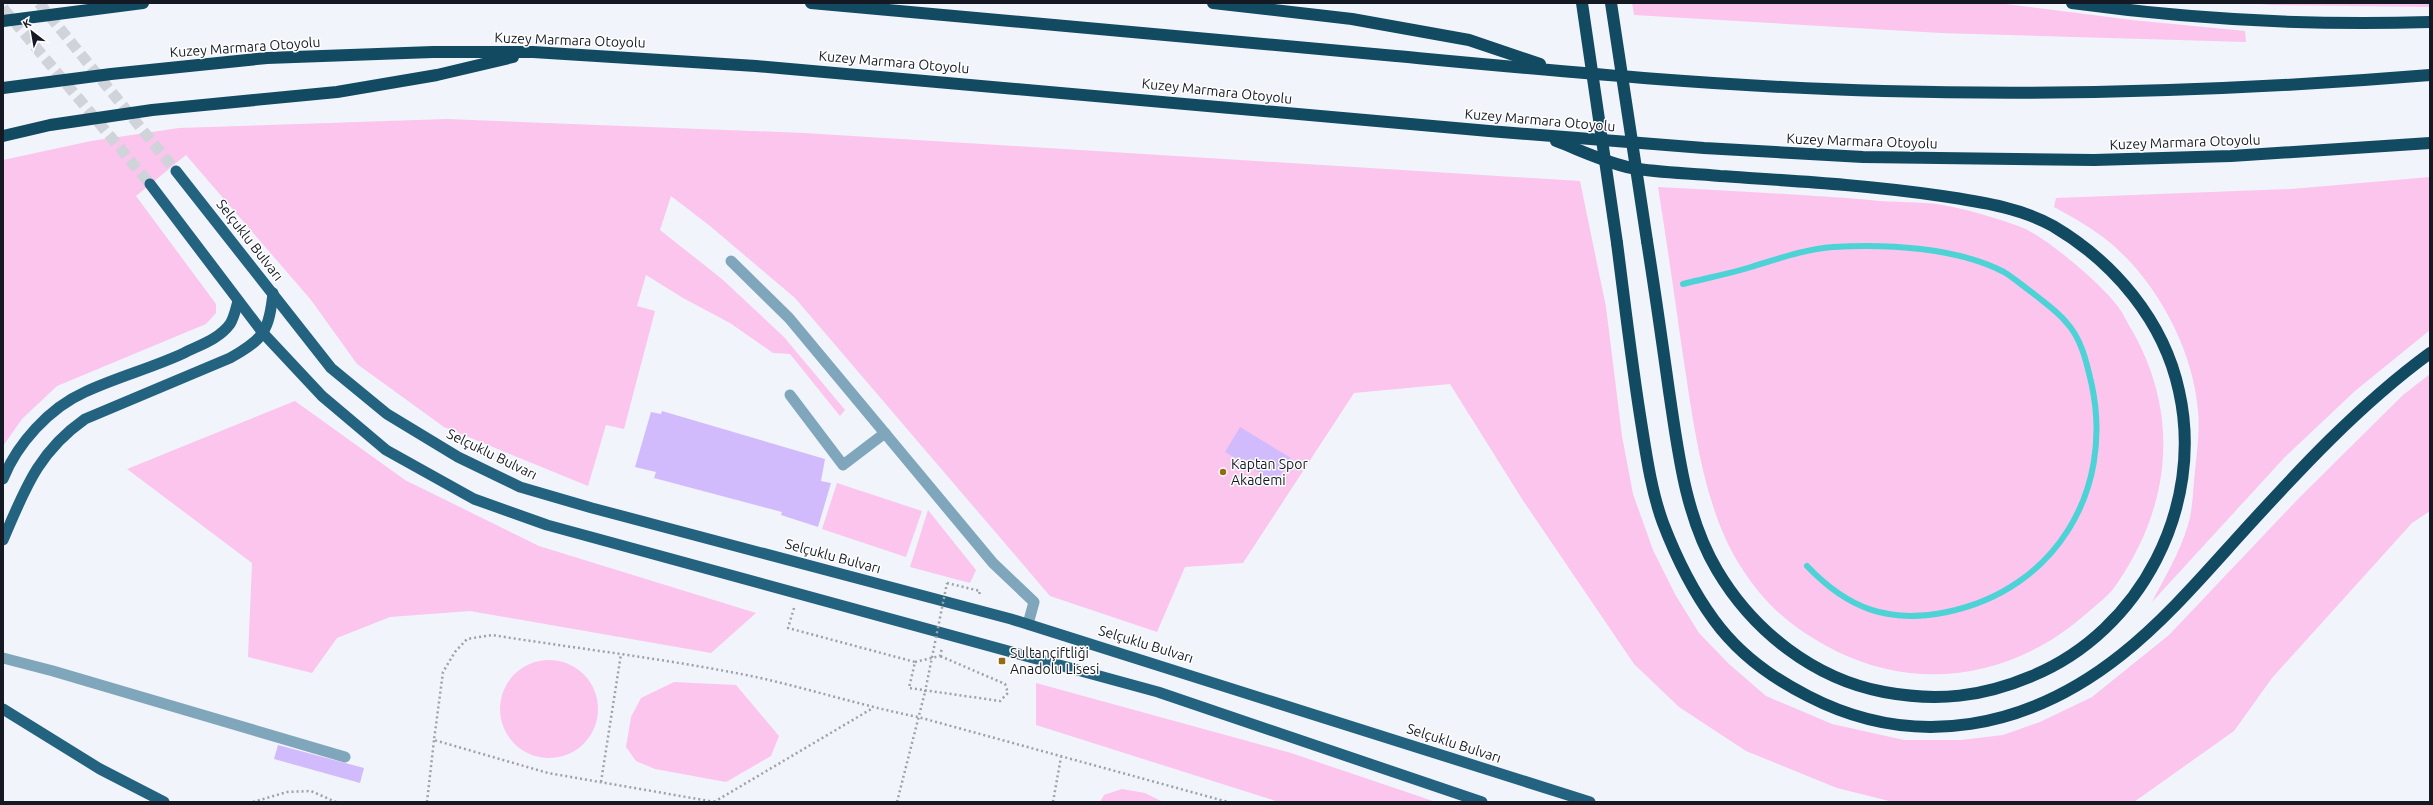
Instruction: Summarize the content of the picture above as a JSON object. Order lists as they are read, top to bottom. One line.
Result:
{"streets":{"highway":["Kuzey Marmara Otoyolu"],"main road":["Selçuklu Bulvarı"]},"places":{"other":["Kaptan Spor Akademi"],"transit":["Sultançiftliği Anadolu Lisesi"]},"north":"top left"}
